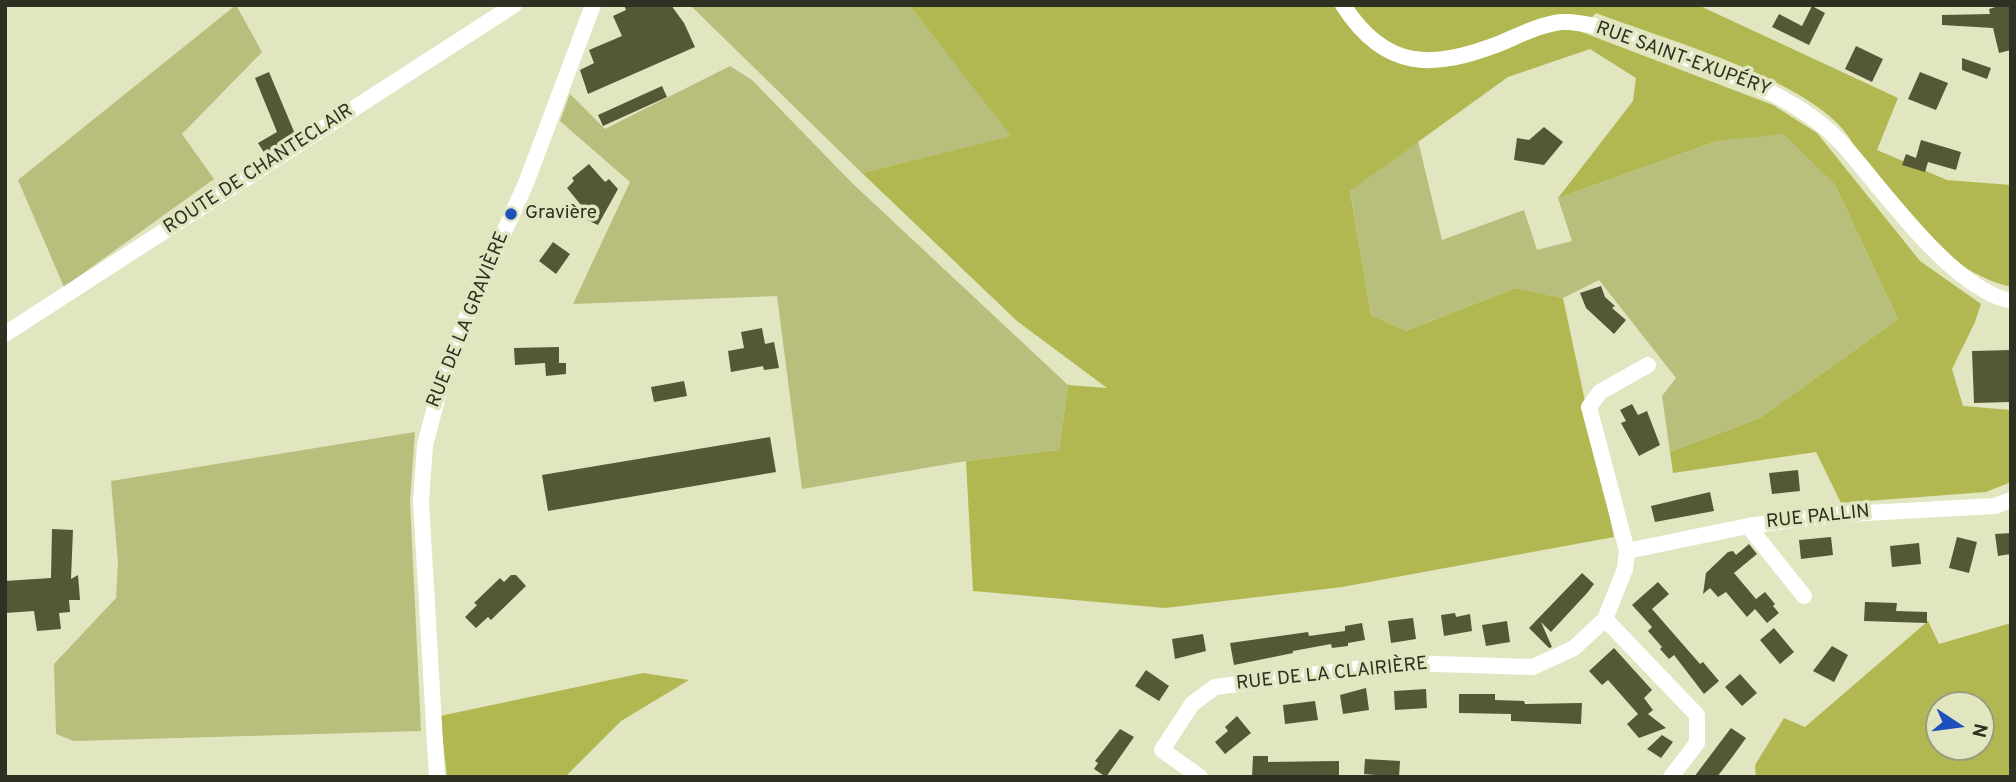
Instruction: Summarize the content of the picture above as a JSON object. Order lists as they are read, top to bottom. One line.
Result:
{"streets":{"street":["RUE SAINT-EXUPÉRY","ROUTE DE CHANTECLAIR","RUE DE LA GRAVIÈRE","RUE PALLIN","RUE DE LA CLAIRIÈRE"]},"crossings":[["RUE PALLIN","RUE DE LA CLAIRIÈRE"]],"places":["Gravière"],"north":"right"}
